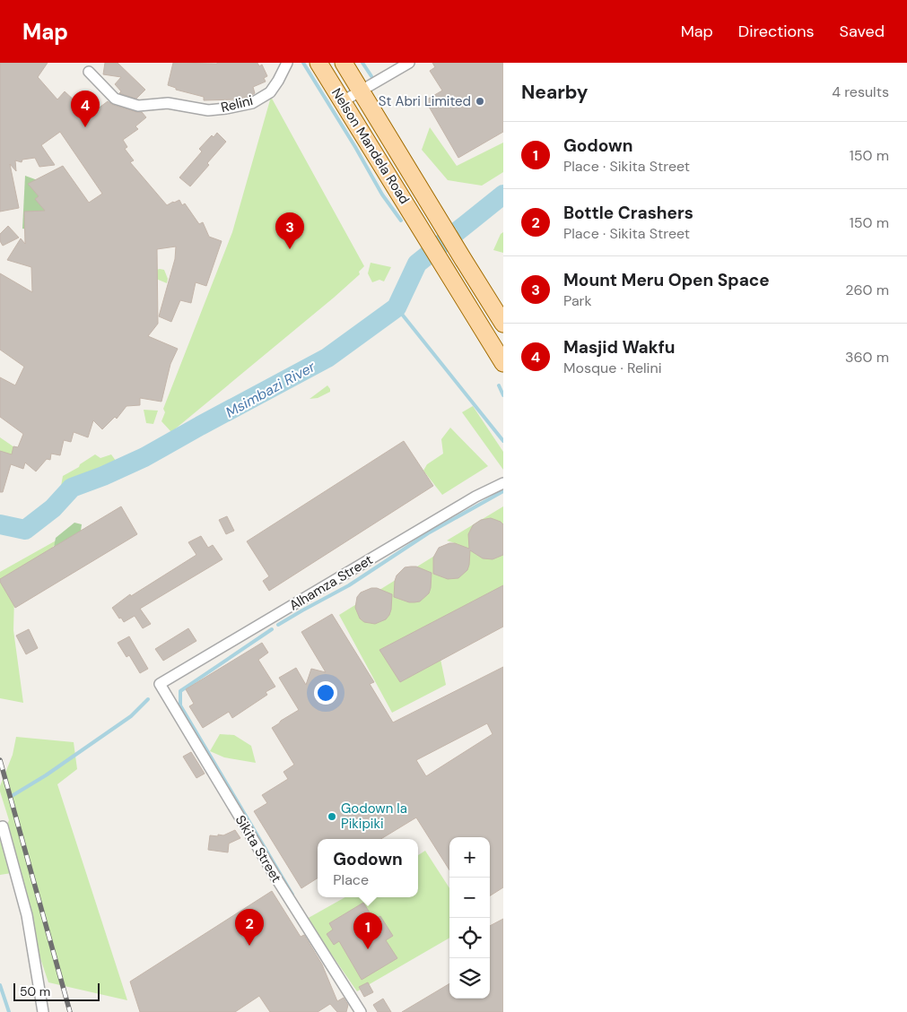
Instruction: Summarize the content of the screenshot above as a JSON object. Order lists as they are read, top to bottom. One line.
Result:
{"streets":{"main road":["Nelson Mandela Road"],"street":["Relini","Alhamza Street","Sikita Street"]},"crossings":[["Alhamza Street","Sikita Street"]],"water":["Msimbazi River"],"places":["St Abri Limited","Godown la Pikipiki"],"scale_bar":"50 m","page":{"header":"Map","nav":["Map","Directions","Saved"],"heading":["Nearby","4 results"],"pins":["4","3","2","1"],"list":[{"mark":"1","name":"Godown","note":"Place · Sikita Street","value":"150 m"},{"mark":"2","name":"Bottle Crashers","note":"Place · Sikita Street","value":"150 m"},{"mark":"3","name":"Mount Meru Open Space","note":"Park","value":"260 m"},{"mark":"4","name":"Masjid Wakfu","note":"Mosque · Relini","value":"360 m"}],"map_buttons":["+","−"],"popup":["Godown","Place"],"scale":"50 m"}}
